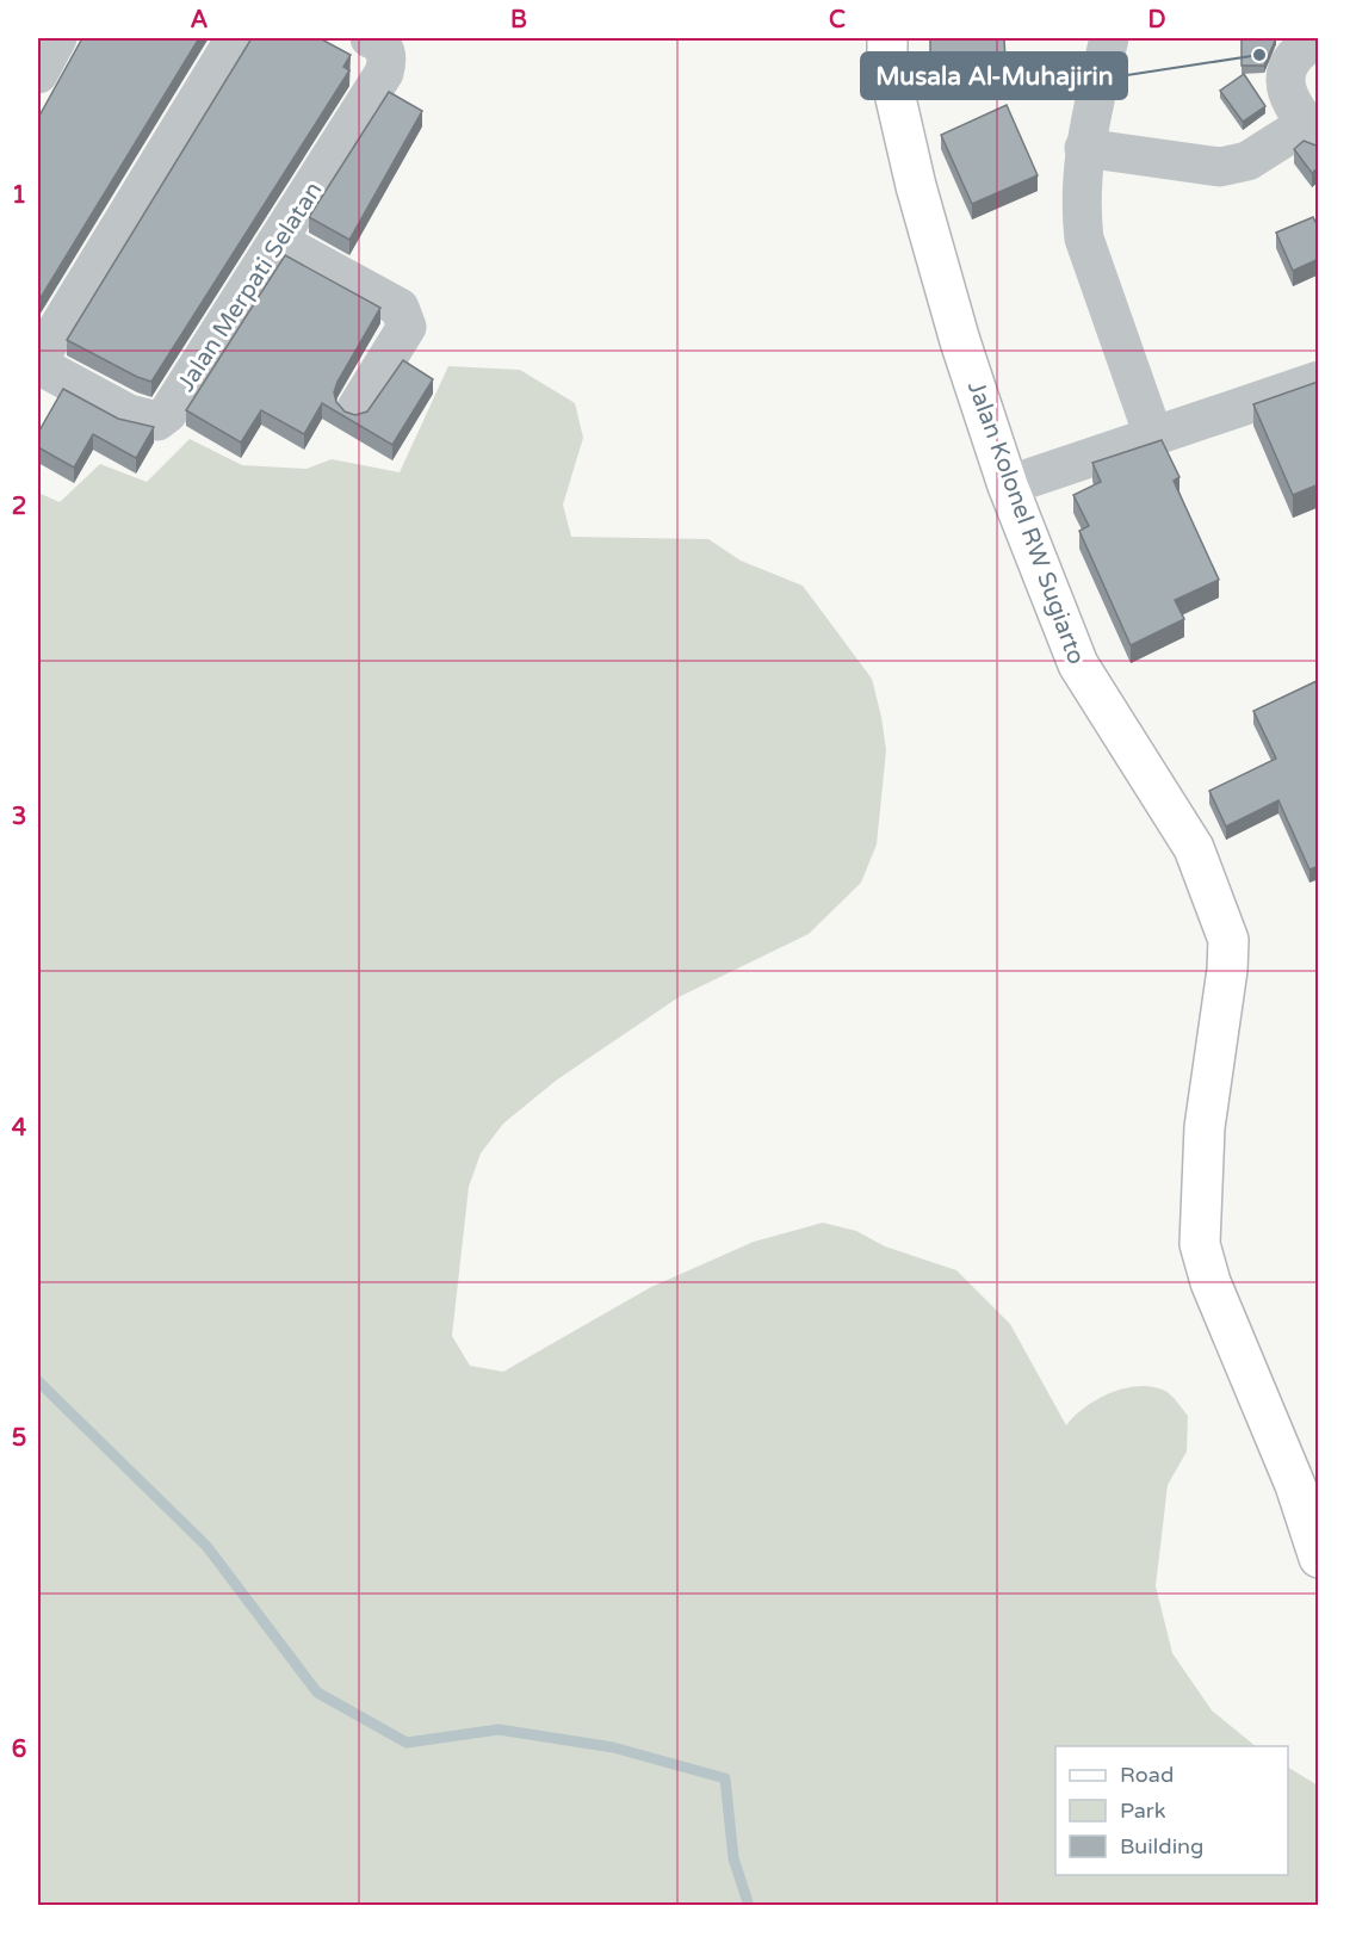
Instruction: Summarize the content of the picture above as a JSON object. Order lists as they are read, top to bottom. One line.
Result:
{"streets":{"main road":["Jalan Kolonel RW Sugiarto"],"street":["Jalan Merpati Selatan"]},"places":["Musala Al-Muhajirin"],"legend":["Road","Park","Building"],"grid":{"columns":["A","B","C","D"],"rows":["1","2","3","4","5","6"]}}
